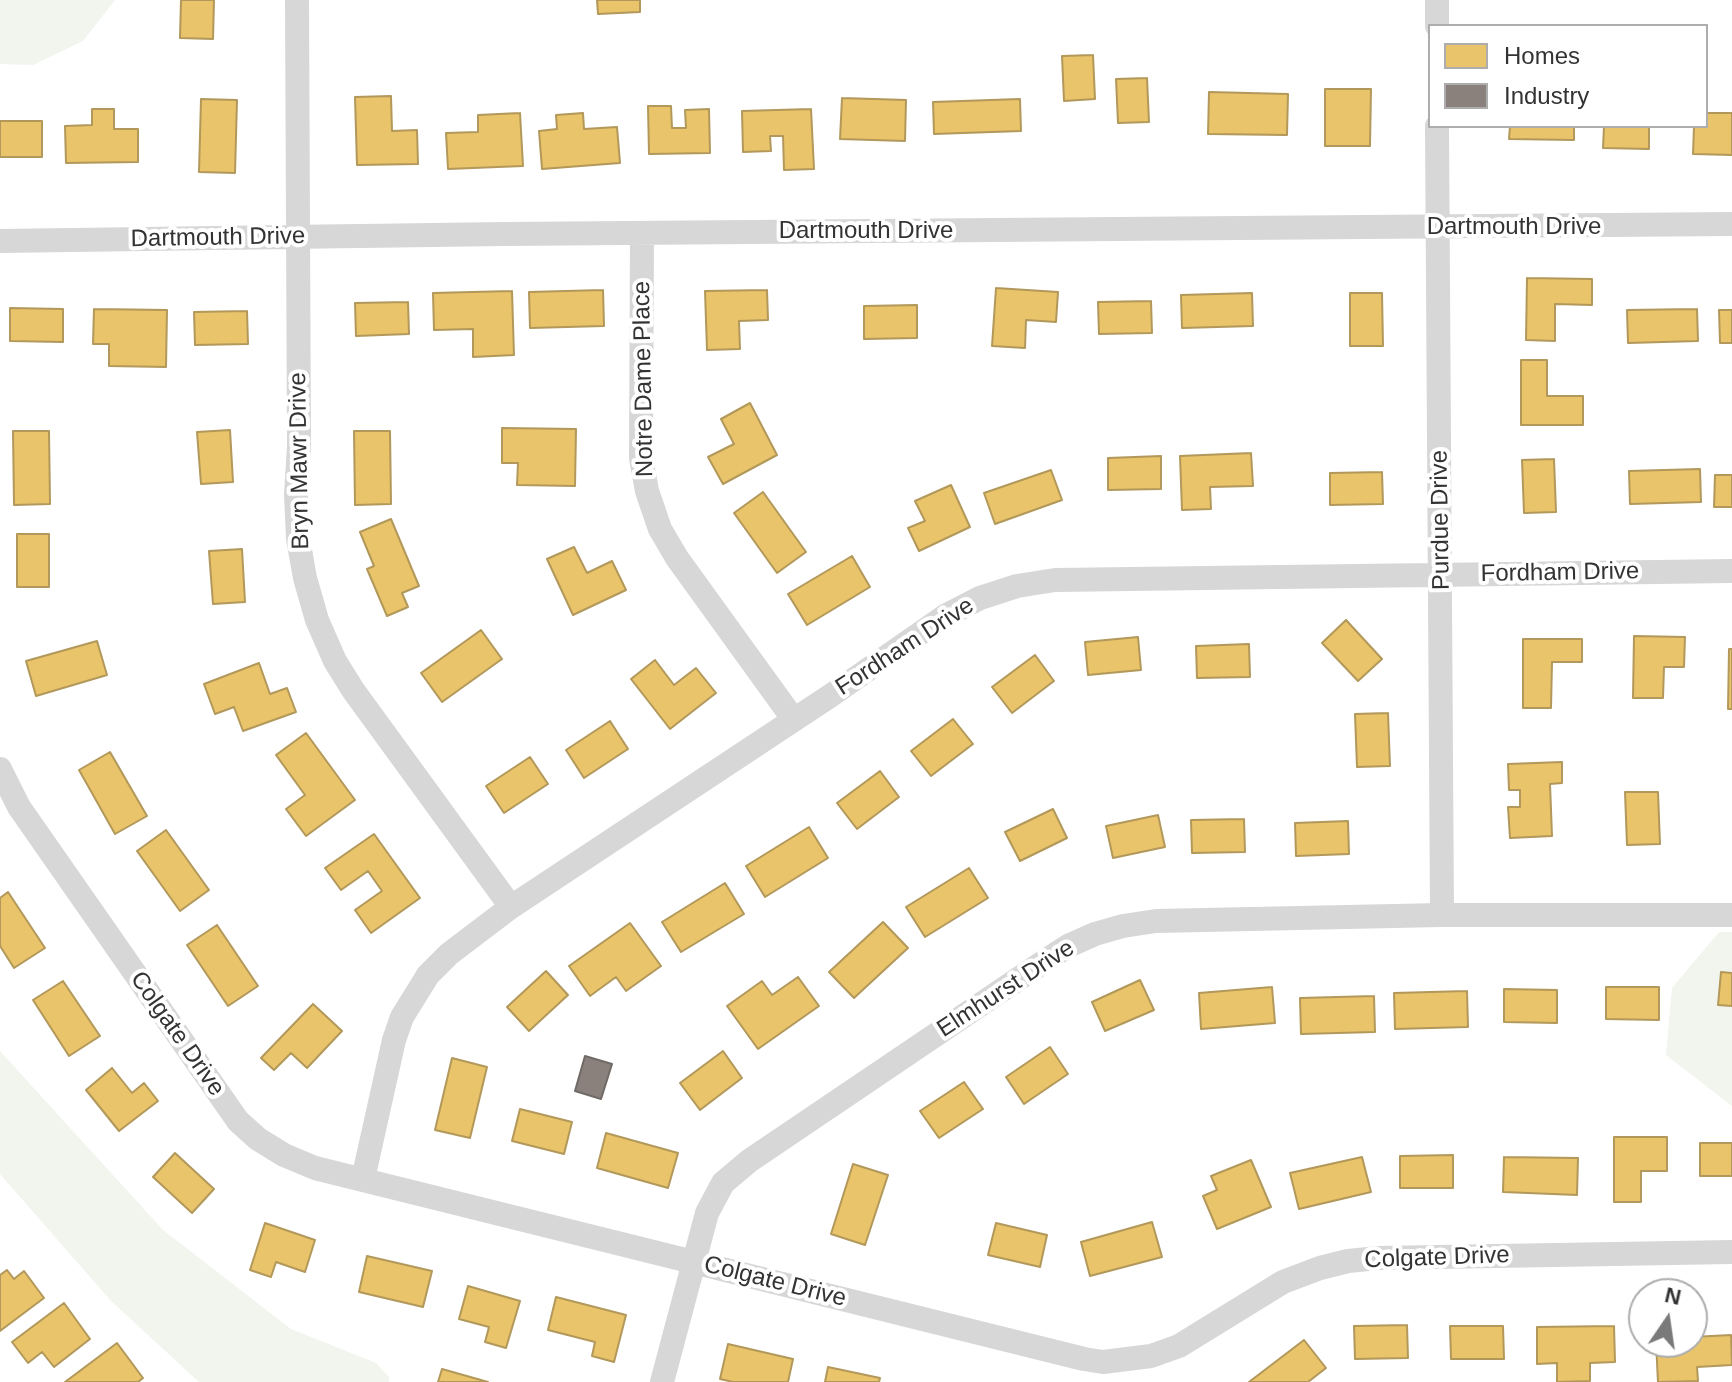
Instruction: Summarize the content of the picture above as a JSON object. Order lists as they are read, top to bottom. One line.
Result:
{"streets":{"street":["Dartmouth Drive","Notre Dame Place","Bryn Mawr Drive","Purdue Drive","Fordham Drive","Elmhurst Drive","Colgate Drive"]},"crossings":[["Dartmouth Drive","Notre Dame Place"],["Dartmouth Drive","Bryn Mawr Drive"],["Dartmouth Drive","Purdue Drive"],["Notre Dame Place","Fordham Drive"],["Bryn Mawr Drive","Fordham Drive"],["Purdue Drive","Fordham Drive"],["Purdue Drive","Elmhurst Drive"],["Fordham Drive","Colgate Drive"],["Elmhurst Drive","Colgate Drive"]],"legend":["Homes","Industry"],"north":"top"}
